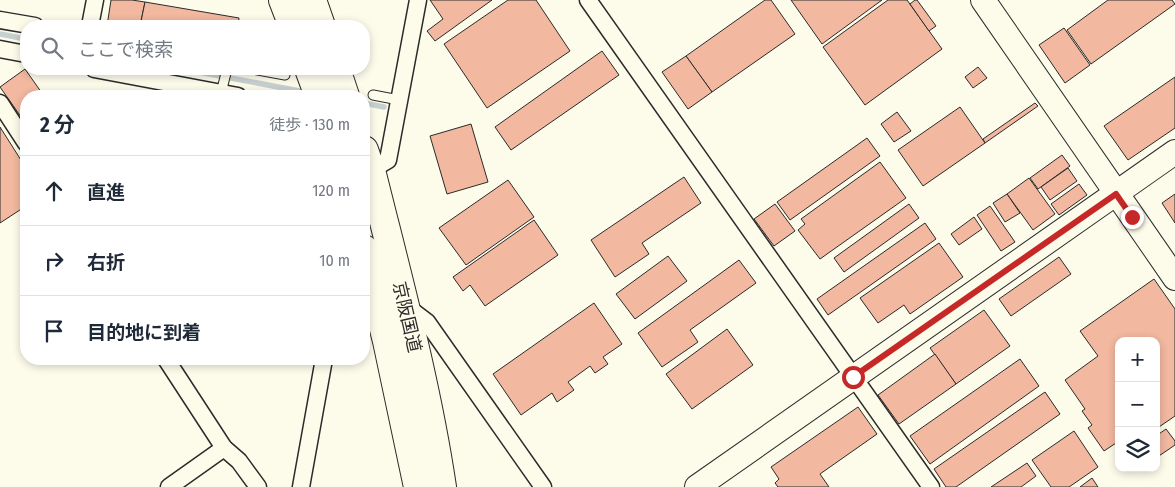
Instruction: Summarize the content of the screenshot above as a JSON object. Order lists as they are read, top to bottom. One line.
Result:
{"streets":{"highway":["京阪国道"]},"page":{"search":"ここで検索","heading":["2 分","徒歩 · 130 m"],"list":[["直進","120 m"],["右折","10 m"],"目的地に到着"],"map_buttons":["+","−"]}}
